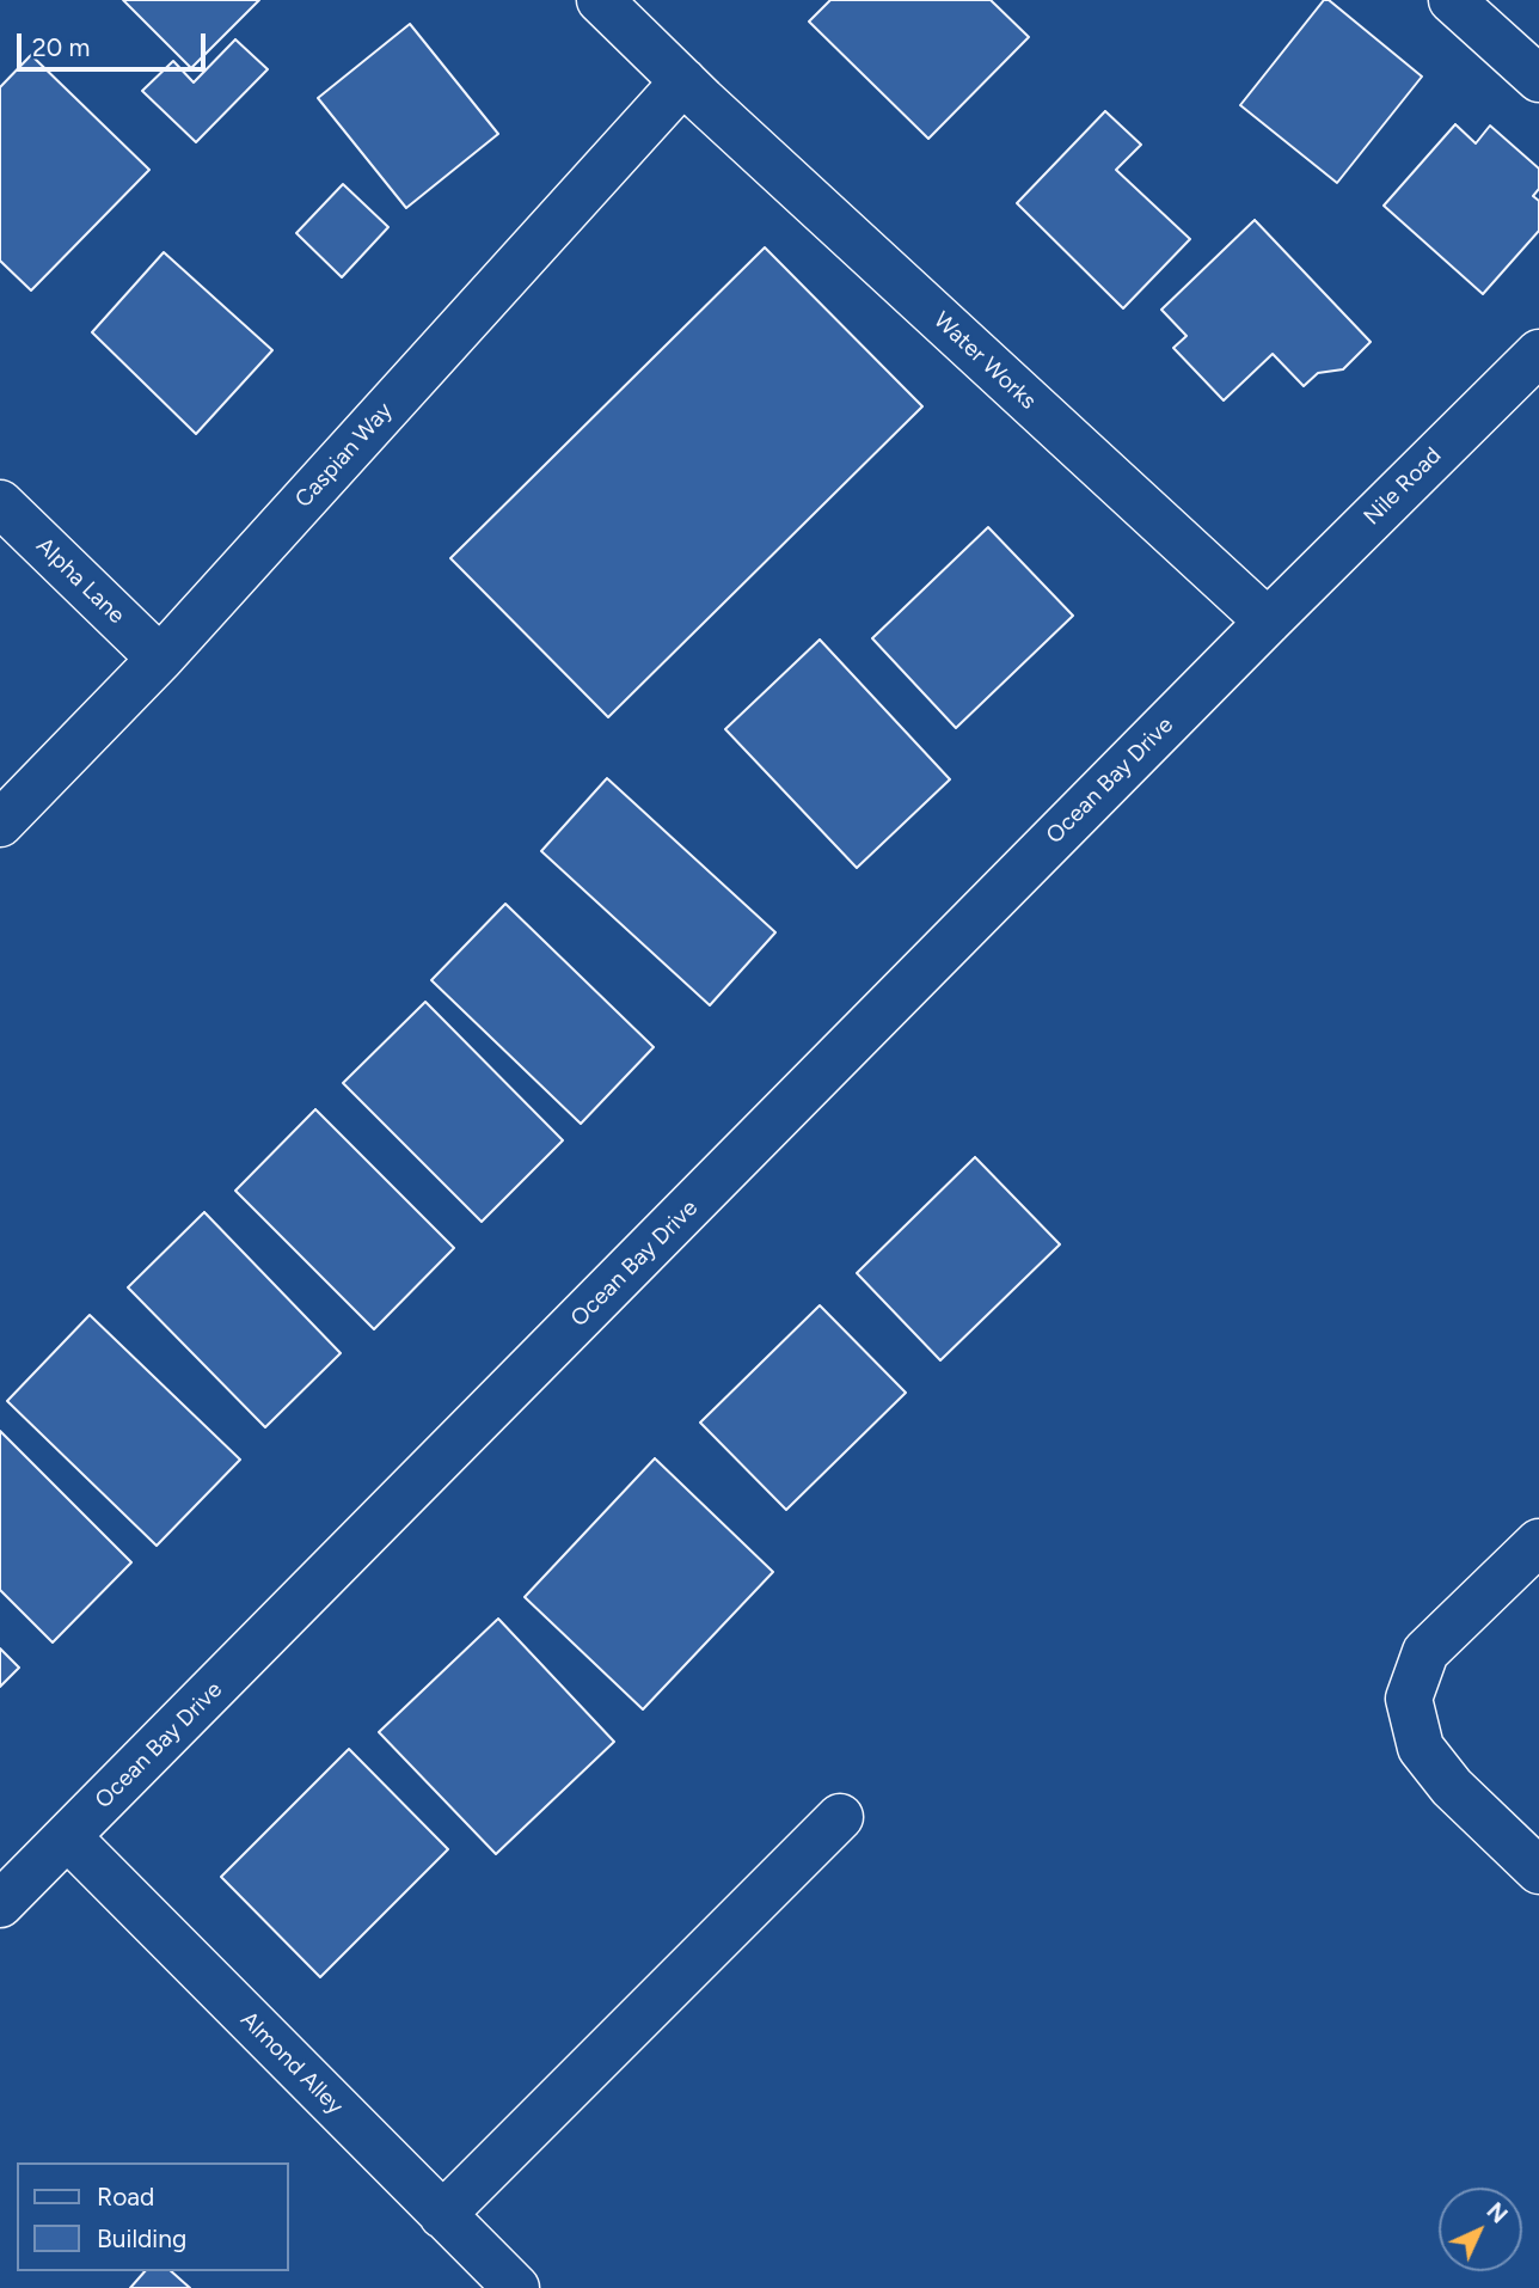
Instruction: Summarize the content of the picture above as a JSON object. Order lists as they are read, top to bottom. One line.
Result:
{"streets":{"street":["Water Works","Caspian Way","Nile Road","Alpha Lane","Ocean Bay Drive","Almond Alley"]},"crossings":[["Water Works","Caspian Way"],["Water Works","Nile Road"],["Water Works","Ocean Bay Drive"],["Caspian Way","Alpha Lane"],["Nile Road","Ocean Bay Drive"],["Ocean Bay Drive","Almond Alley"]],"legend":["Road","Building"],"scale_bar":"20 m","north":"top right"}
